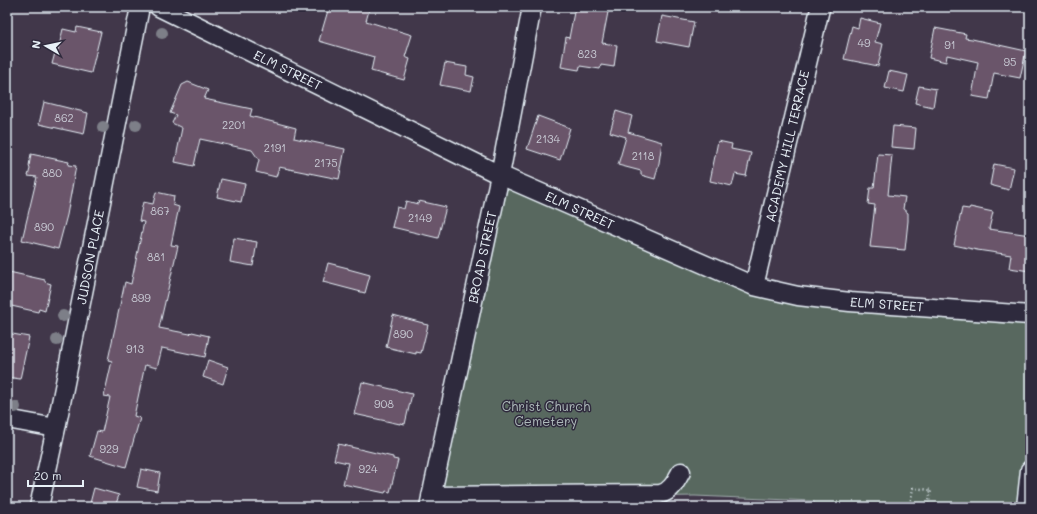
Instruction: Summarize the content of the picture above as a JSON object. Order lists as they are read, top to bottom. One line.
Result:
{"streets":{"street":["ELM STREET","ACADEMY HILL TERRACE","JUDSON PLACE","BROAD STREET"]},"crossings":[["ELM STREET","ACADEMY HILL TERRACE"],["ELM STREET","BROAD STREET"]],"parks":["Christ Church Cemetery"],"house_numbers":["49","91","823","95","862","2201","2134","2191","2118","2175","880","867","2149","890","881","899","890","913","908","929","924"],"scale_bar":"20 m","north":"left"}
